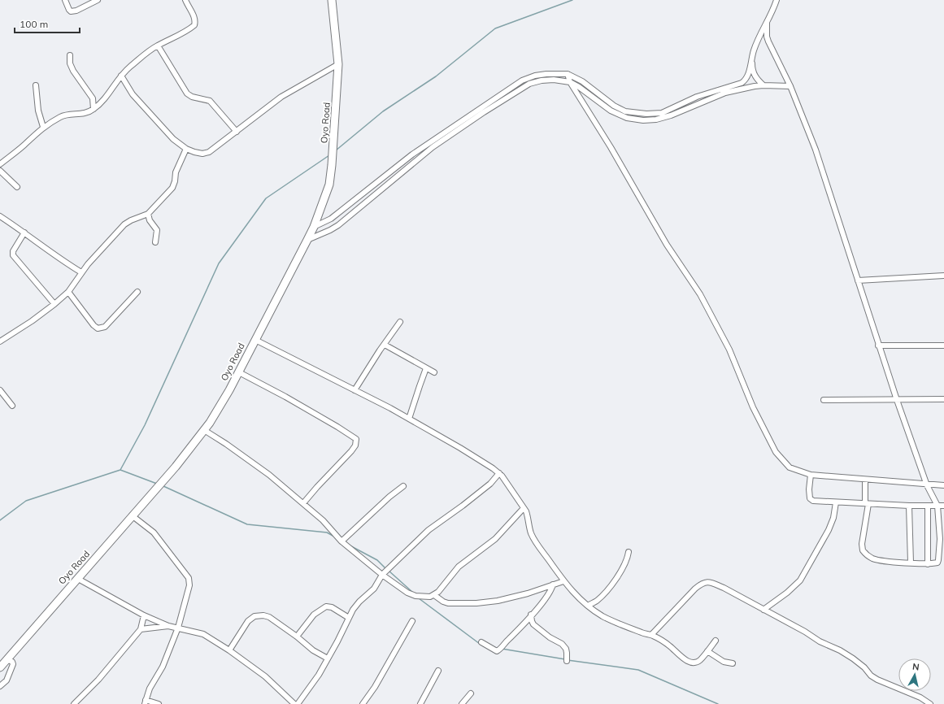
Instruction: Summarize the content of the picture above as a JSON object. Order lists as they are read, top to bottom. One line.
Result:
{"streets":{"highway":["Oyo Road"]},"scale_bar":"100 m","north":"top"}
